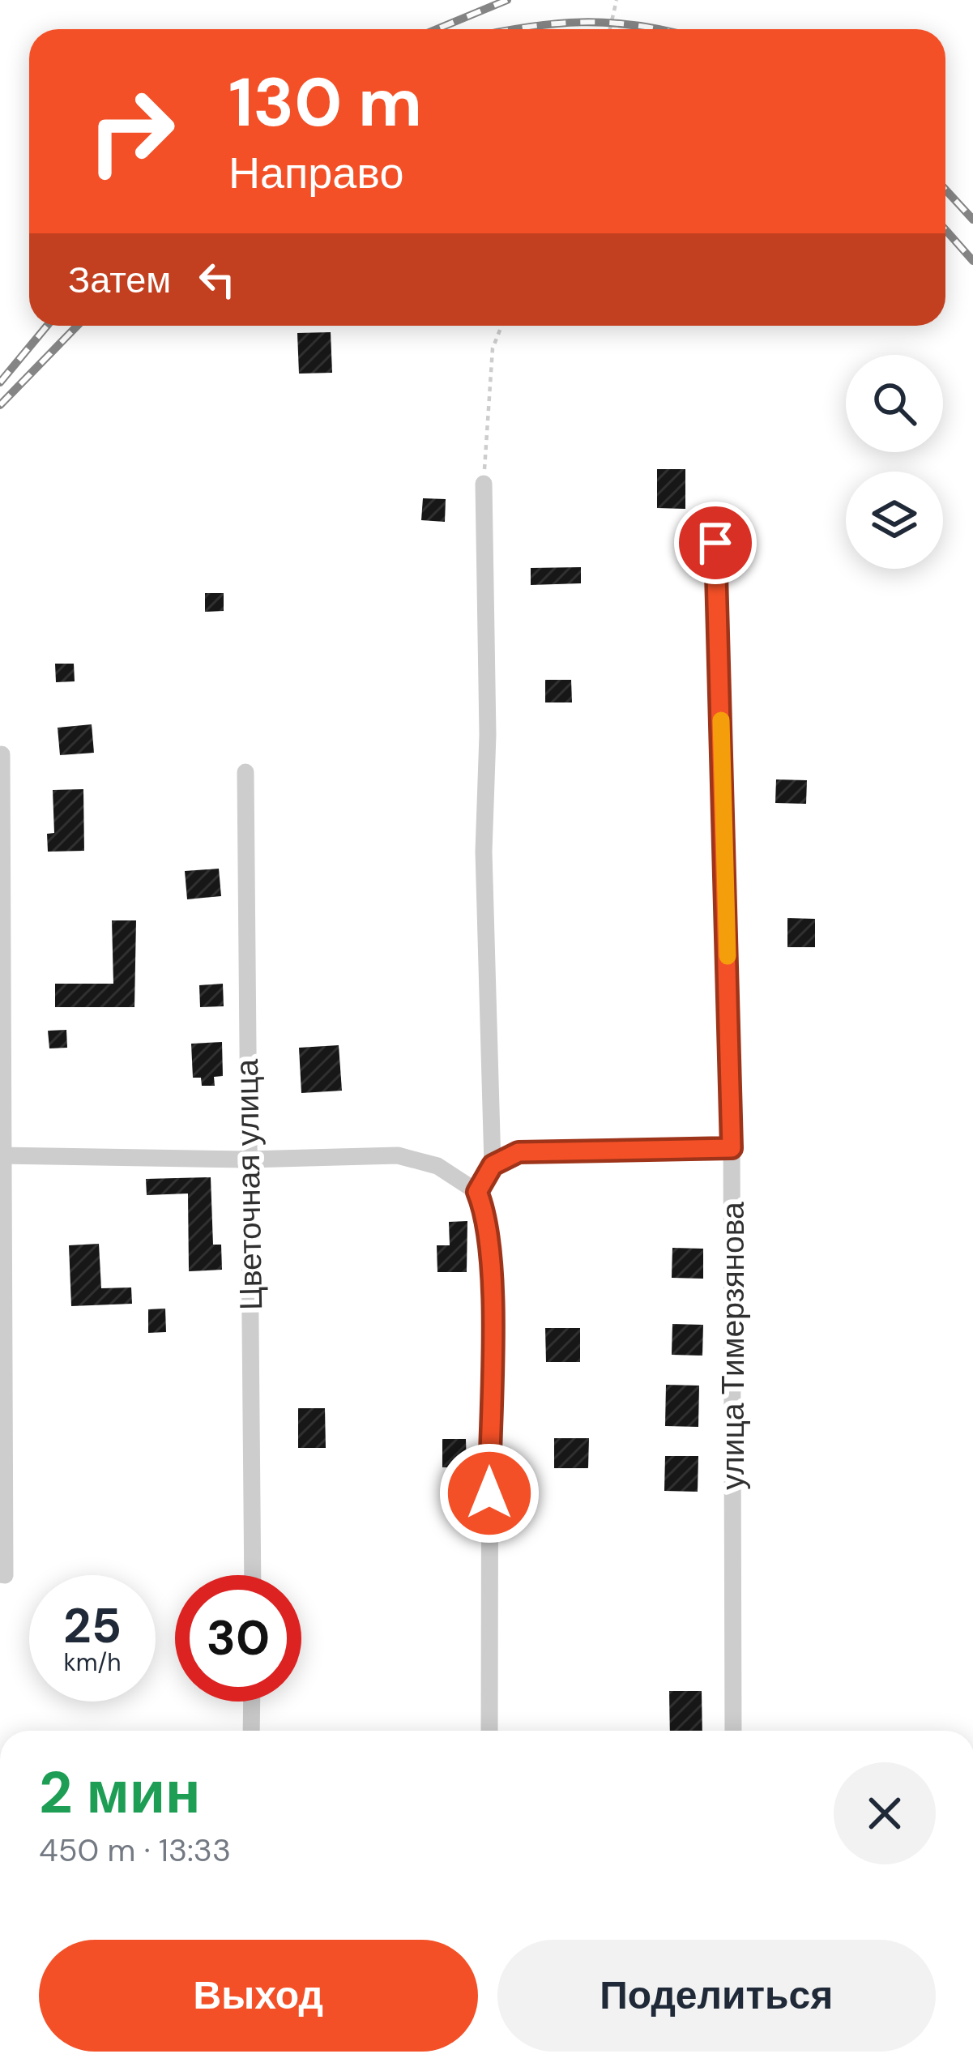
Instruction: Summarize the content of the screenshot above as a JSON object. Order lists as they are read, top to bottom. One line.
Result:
{"streets":{"street":["Цветочная улица","улица Тимерзянова"]},"page":{"turn":["130 m","Направо"],"then":"Затем","speed":"25 km/h","limit":"30","heading":["2 мин","450 m · 13:33"],"buttons":["Выход","Поделиться"]}}
